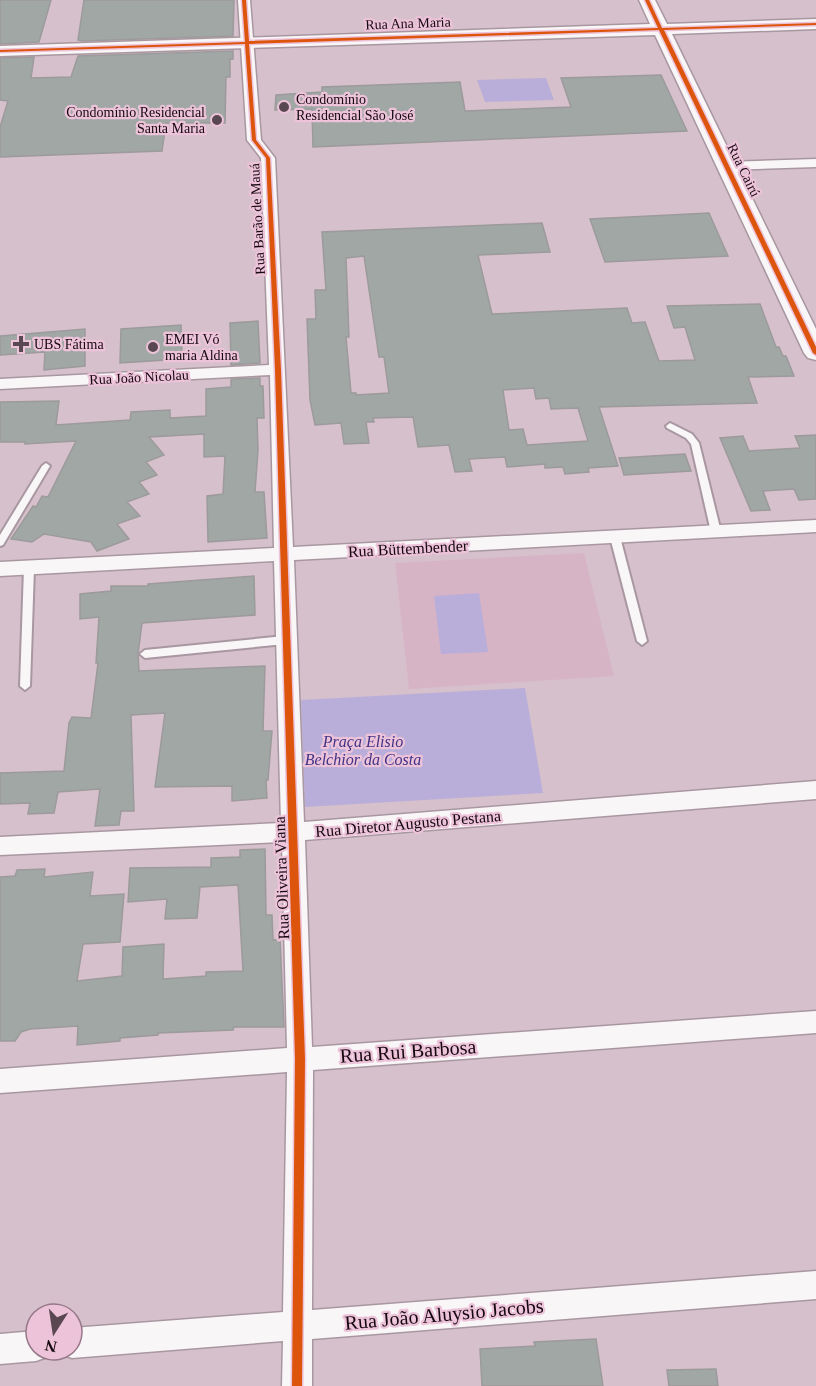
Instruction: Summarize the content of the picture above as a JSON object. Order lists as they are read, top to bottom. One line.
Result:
{"streets":{"street":["Rua Ana Maria","Rua Cairú","Rua Barão de Mauá","Rua João Nicolau","Rua Büttembender","Rua Diretor Augusto Pestana","Rua Oliveira Viana","Rua Rui Barbosa","Rua João Aluysio Jacobs"]},"crossings":[["Rua Ana Maria","Rua Cairú"],["Rua Ana Maria","Rua Barão de Mauá"],["Rua Barão de Mauá","Rua João Nicolau"],["Rua Barão de Mauá","Rua Oliveira Viana"],["Rua João Nicolau","Rua Oliveira Viana"],["Rua Büttembender","Rua Oliveira Viana"],["Rua Diretor Augusto Pestana","Rua Oliveira Viana"],["Rua Oliveira Viana","Rua Rui Barbosa"],["Rua Oliveira Viana","Rua João Aluysio Jacobs"]],"parks":["Praça Elisio Belchior da Costa"],"places":{"other":["Condomínio Residencial São José","Condomínio Residencial Santa Maria","EMEI Vó maria Aldina"],"health":["UBS Fátima"]},"north":"bottom"}
